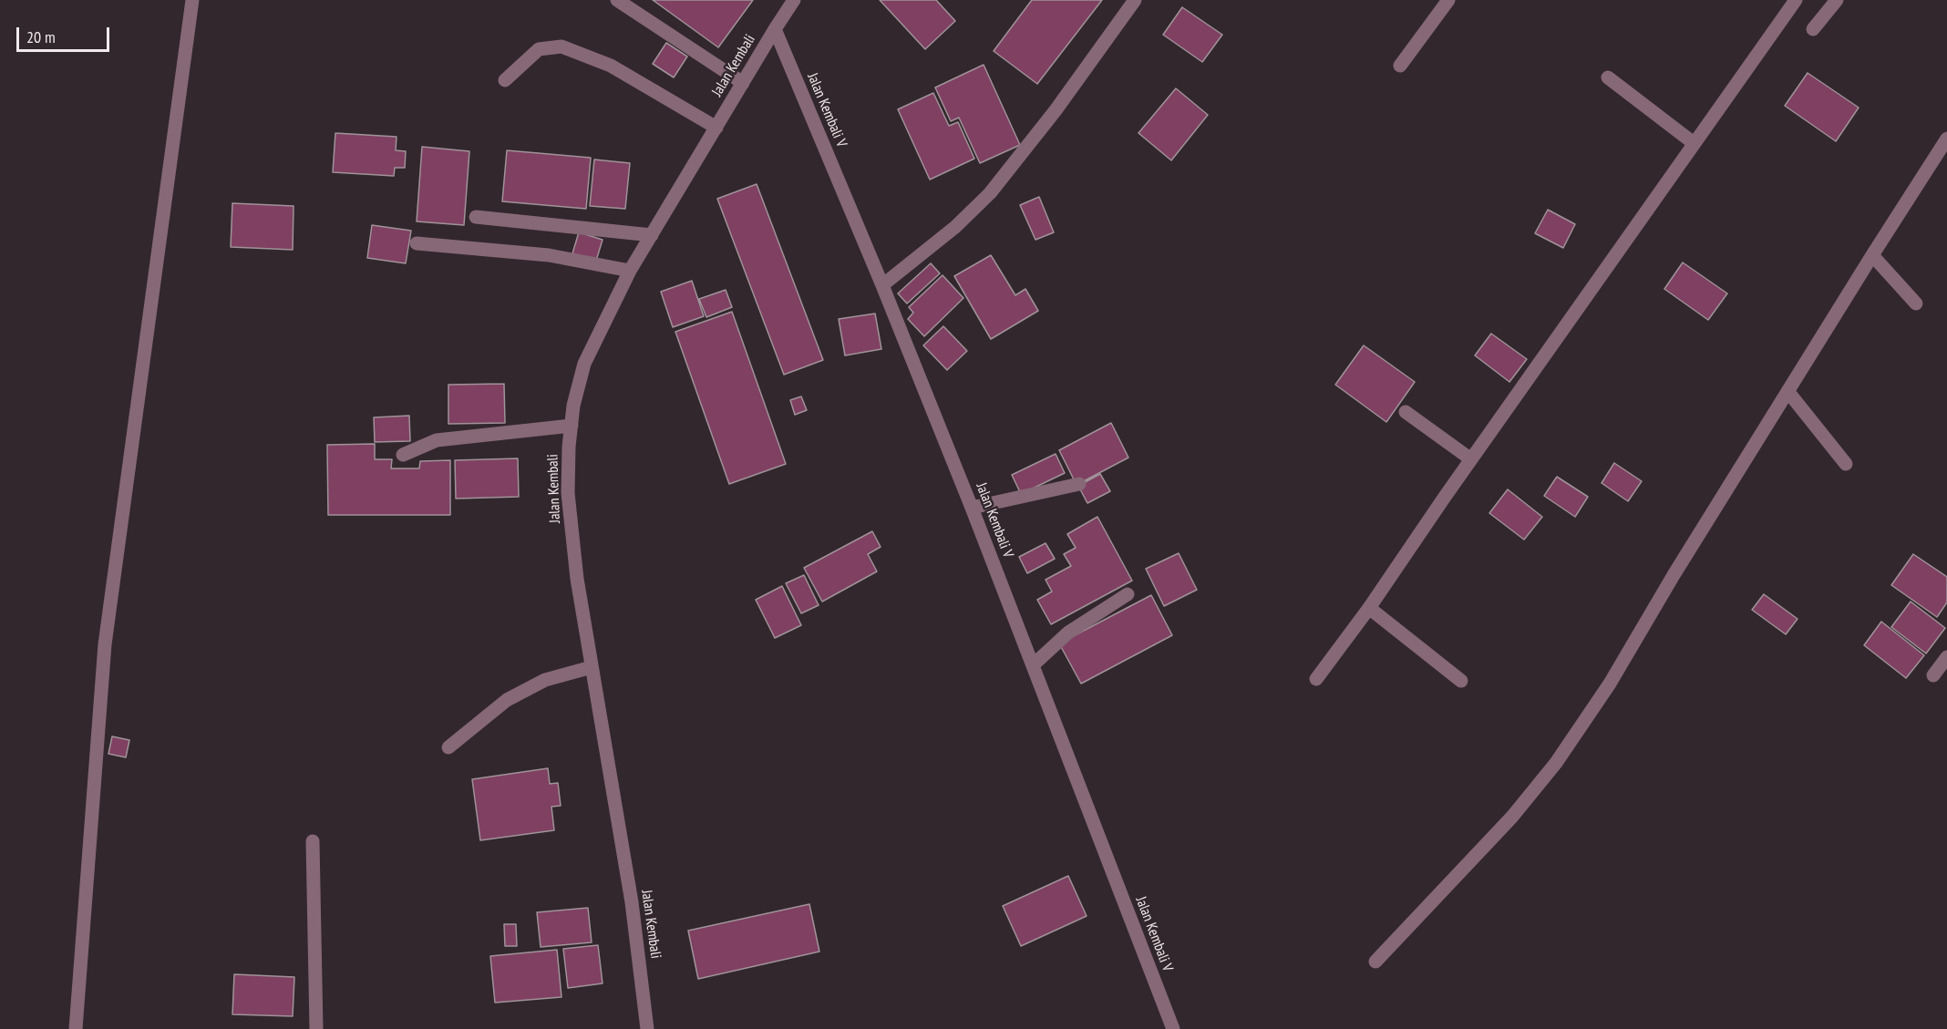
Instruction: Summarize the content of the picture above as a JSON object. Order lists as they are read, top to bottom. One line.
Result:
{"streets":{"street":["Jalan Kembali","Jalan Kembali V"]},"crossings":[["Jalan Kembali","Jalan Kembali V"]],"scale_bar":"20 m"}
